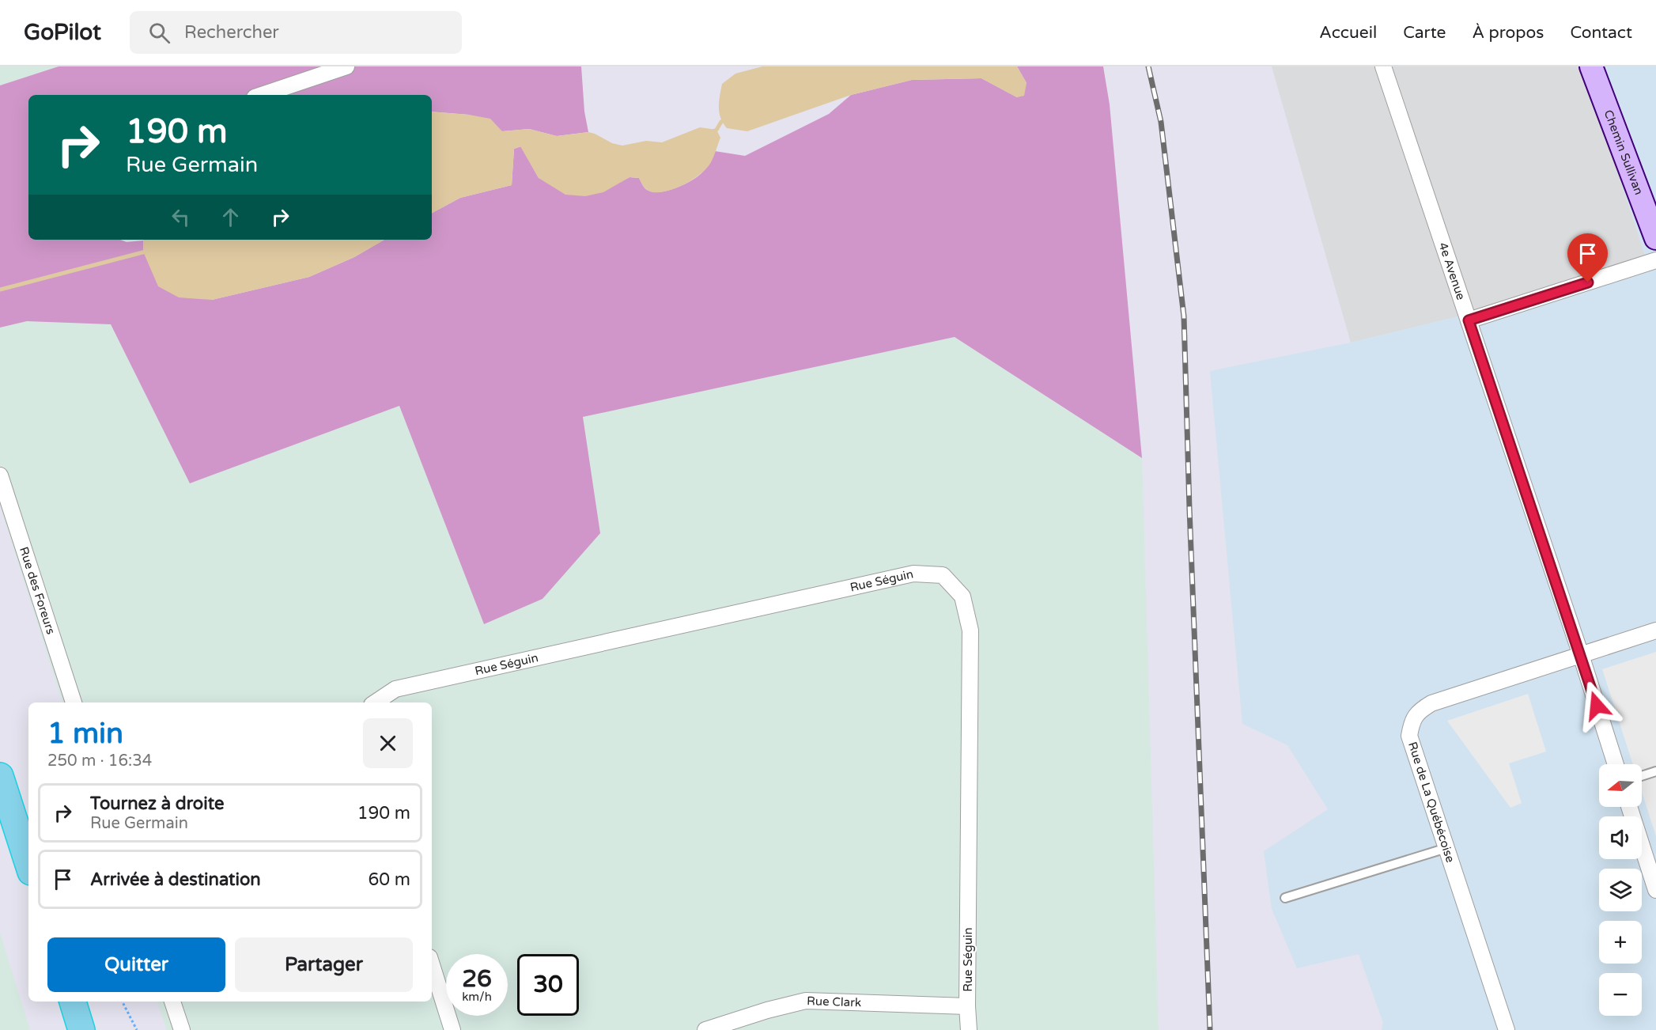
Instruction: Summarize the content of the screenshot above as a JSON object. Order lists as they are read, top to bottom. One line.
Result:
{"streets":{"street":["Chemin Sullivan","4e Avenue","Rue Séguin","Rue des Foreurs","Rue de La Québécoise","Rue Clark"]},"crossings":[["4e Avenue","Rue de La Québécoise"],["Rue Séguin","Rue Clark"]],"north":"left","page":{"header":"GoPilot","search":"Rechercher","nav":["Accueil","Carte","À propos","Contact"],"turn":["190 m","Rue Germain"],"heading":["1 min","250 m · 16:34"],"map_buttons":["+","−"],"list":[{"name":"Tournez à droite","note":"Rue Germain","value":"190 m"},{"name":"Arrivée à destination","value":"60 m"}],"buttons":["Quitter","Partager"],"speed":"26 km/h","limit":"30"}}
